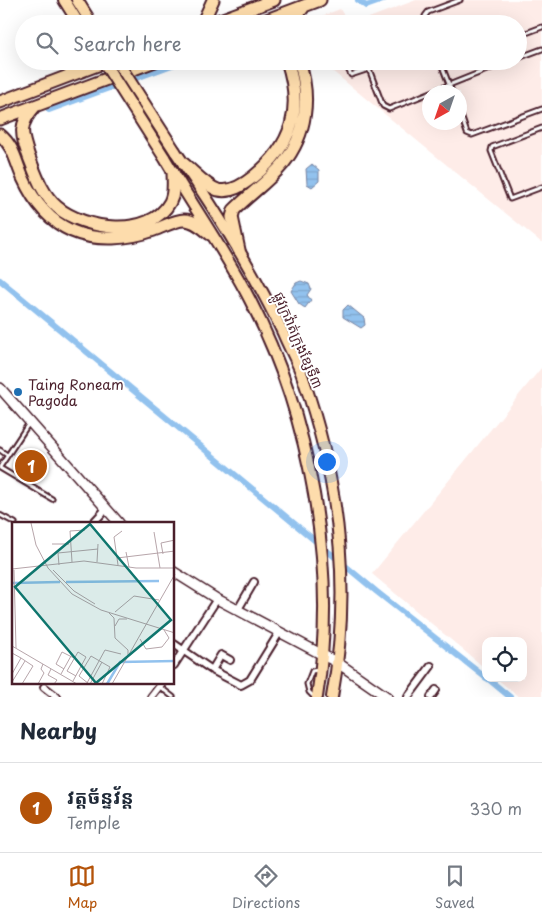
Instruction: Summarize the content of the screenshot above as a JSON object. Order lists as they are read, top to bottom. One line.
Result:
{"streets":{"main road":["ផ្លូវក្រវ៉ាត់ក្រុងខ្សែទី៣"]},"places":["Taing Roneam Pagoda"],"north":"bottom left","page":{"search":"Search here","pins":"1","heading":"Nearby","list":[{"mark":"1","name":"វត្តច័ន្ទវ័ន្ត","note":"Temple","value":"330 m"}],"nav":["Map","Directions","Saved"]}}
